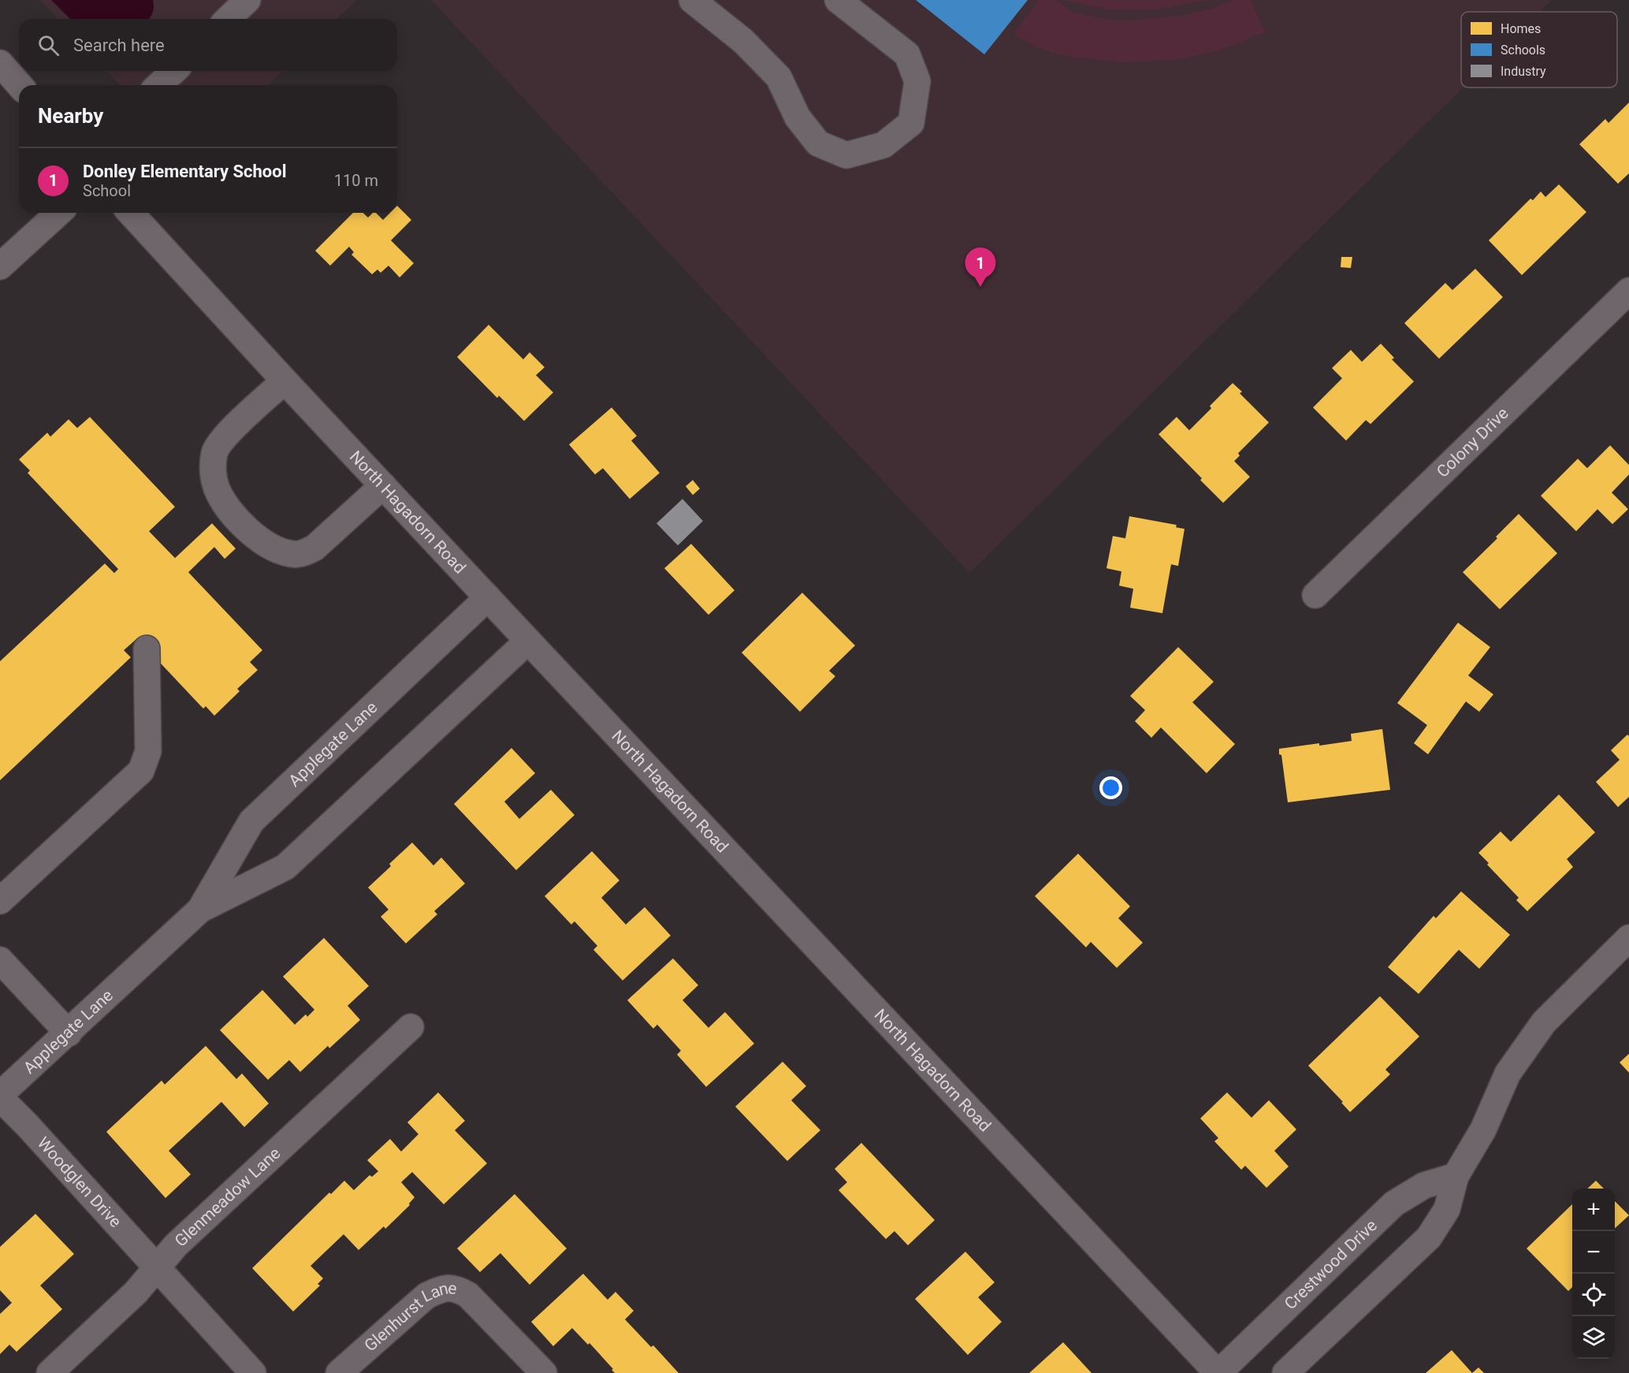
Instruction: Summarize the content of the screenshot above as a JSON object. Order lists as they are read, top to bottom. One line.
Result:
{"streets":{"street":["Colony Drive","North Hagadorn Road","Applegate Lane","Woodglen Drive","Glenmeadow Lane","Crestwood Drive","Glenhurst Lane"]},"crossings":[["North Hagadorn Road","Applegate Lane"],["North Hagadorn Road","Crestwood Drive"],["Applegate Lane","Woodglen Drive"],["Woodglen Drive","Glenmeadow Lane"]],"legend":["Homes","Schools","Industry"],"page":{"search":"Search here","heading":"Nearby","list":[{"mark":"1","name":"Donley Elementary School","note":"School","value":"110 m"}],"pins":"1","map_buttons":["+","−"]}}
